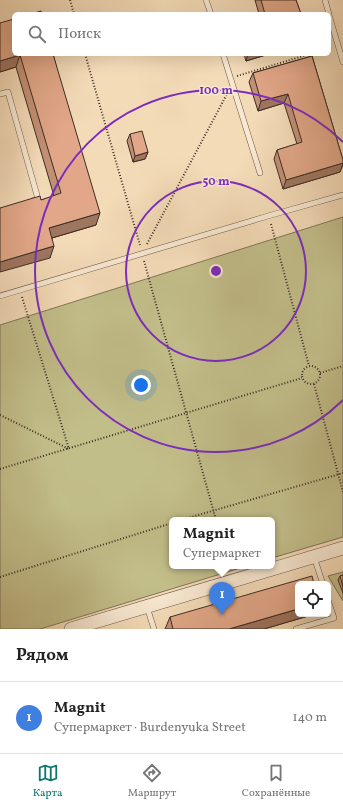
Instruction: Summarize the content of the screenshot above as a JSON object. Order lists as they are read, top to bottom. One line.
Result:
{"page":{"search":"Поиск","popup":["Magnit","Супермаркет"],"pins":"1","heading":"Рядом","list":[{"mark":"1","name":"Magnit","note":"Супермаркет · Burdenyuka Street","value":"140 m"}],"nav":["Карта","Маршрут","Сохранённые"]},"rings":["100 m","50 m"]}
